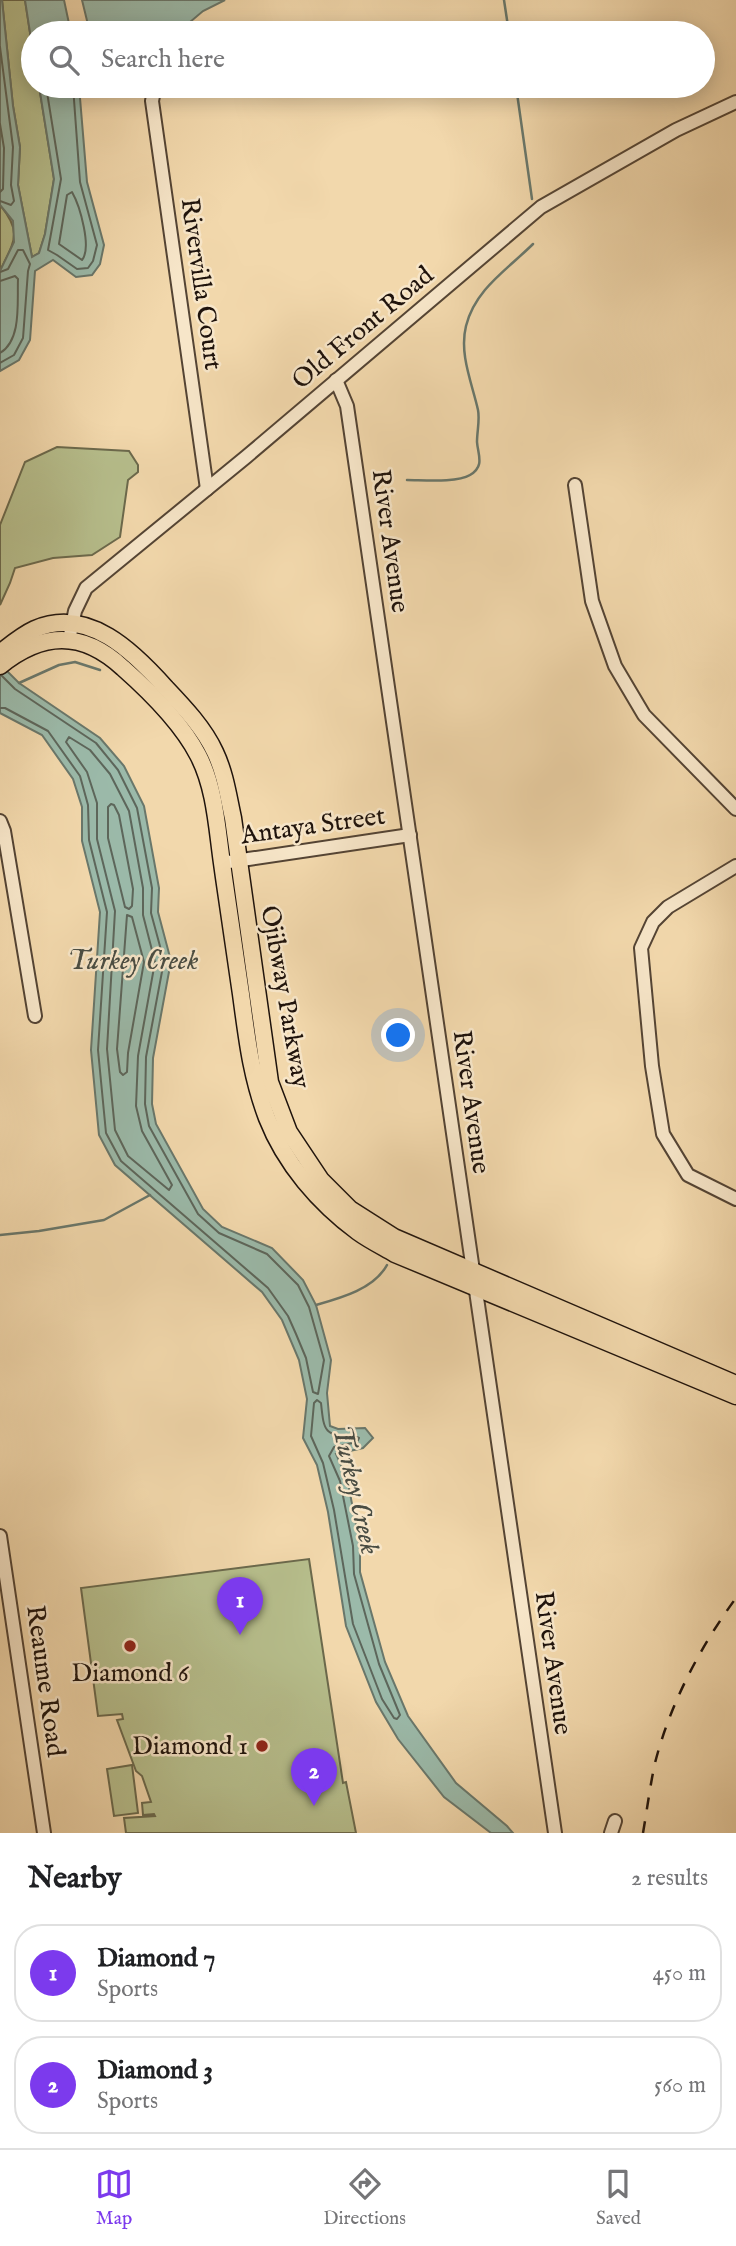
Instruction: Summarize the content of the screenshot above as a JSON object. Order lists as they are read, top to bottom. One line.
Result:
{"streets":{"main road":["Ojibway Parkway"],"street":["Rivervilla Court","Old Front Road","River Avenue","Antaya Street","Reaume Road"]},"crossings":[["Rivervilla Court","Old Front Road"],["Old Front Road","River Avenue"],["Old Front Road","Ojibway Parkway"],["River Avenue","Antaya Street"],["River Avenue","Ojibway Parkway"],["Antaya Street","Ojibway Parkway"]],"water":["Turkey Creek"],"places":["Diamond 6","Diamond 1"],"page":{"search":"Search here","pins":["1","2"],"heading":["Nearby","2 results"],"list":[{"mark":"1","name":"Diamond 7","note":"Sports","value":"450 m"},{"mark":"2","name":"Diamond 3","note":"Sports","value":"560 m"}],"nav":["Map","Directions","Saved"]}}
